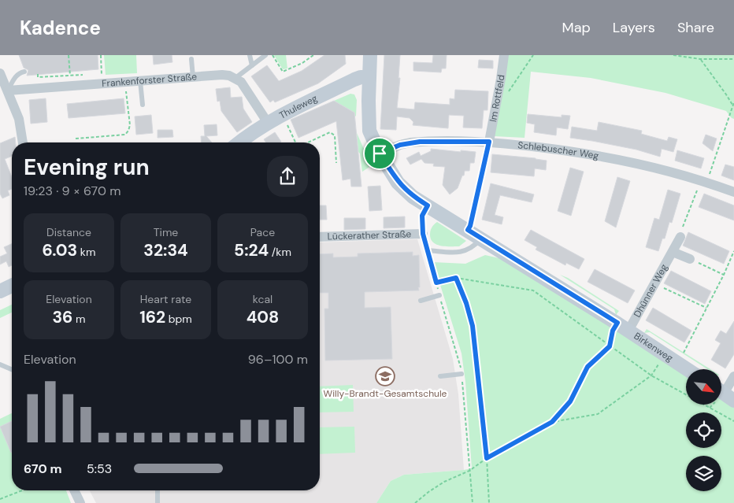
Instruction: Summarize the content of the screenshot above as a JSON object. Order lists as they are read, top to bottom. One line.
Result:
{"streets":{"street":["Frankenforster Straße","Im Rottfeld","Thuleweg","Schlebuscher Weg","Lückerather Straße","Dhünner Weg","Birkenweg"]},"crossings":[["Im Rottfeld","Schlebuscher Weg"],["Thuleweg","Birkenweg"],["Schlebuscher Weg","Birkenweg"],["Dhünner Weg","Birkenweg"]],"places":{"school or university":["Willy-Brandt-Gesamtschule"]},"north":"bottom right","page":{"header":"Kadence","nav":["Map","Layers","Share"],"heading":["Evening run","19:23 · 9 × 670 m"],"stats":[["Distance","6.03 km"],["Time","32:34"],["Pace","5:24 /km"],["Elevation","36 m"],["Heart rate","162 bpm"],["kcal","408"]],"chart":["Elevation","96–100 m"],"list":[{"name":"670 m","note":"5:53"}]}}
